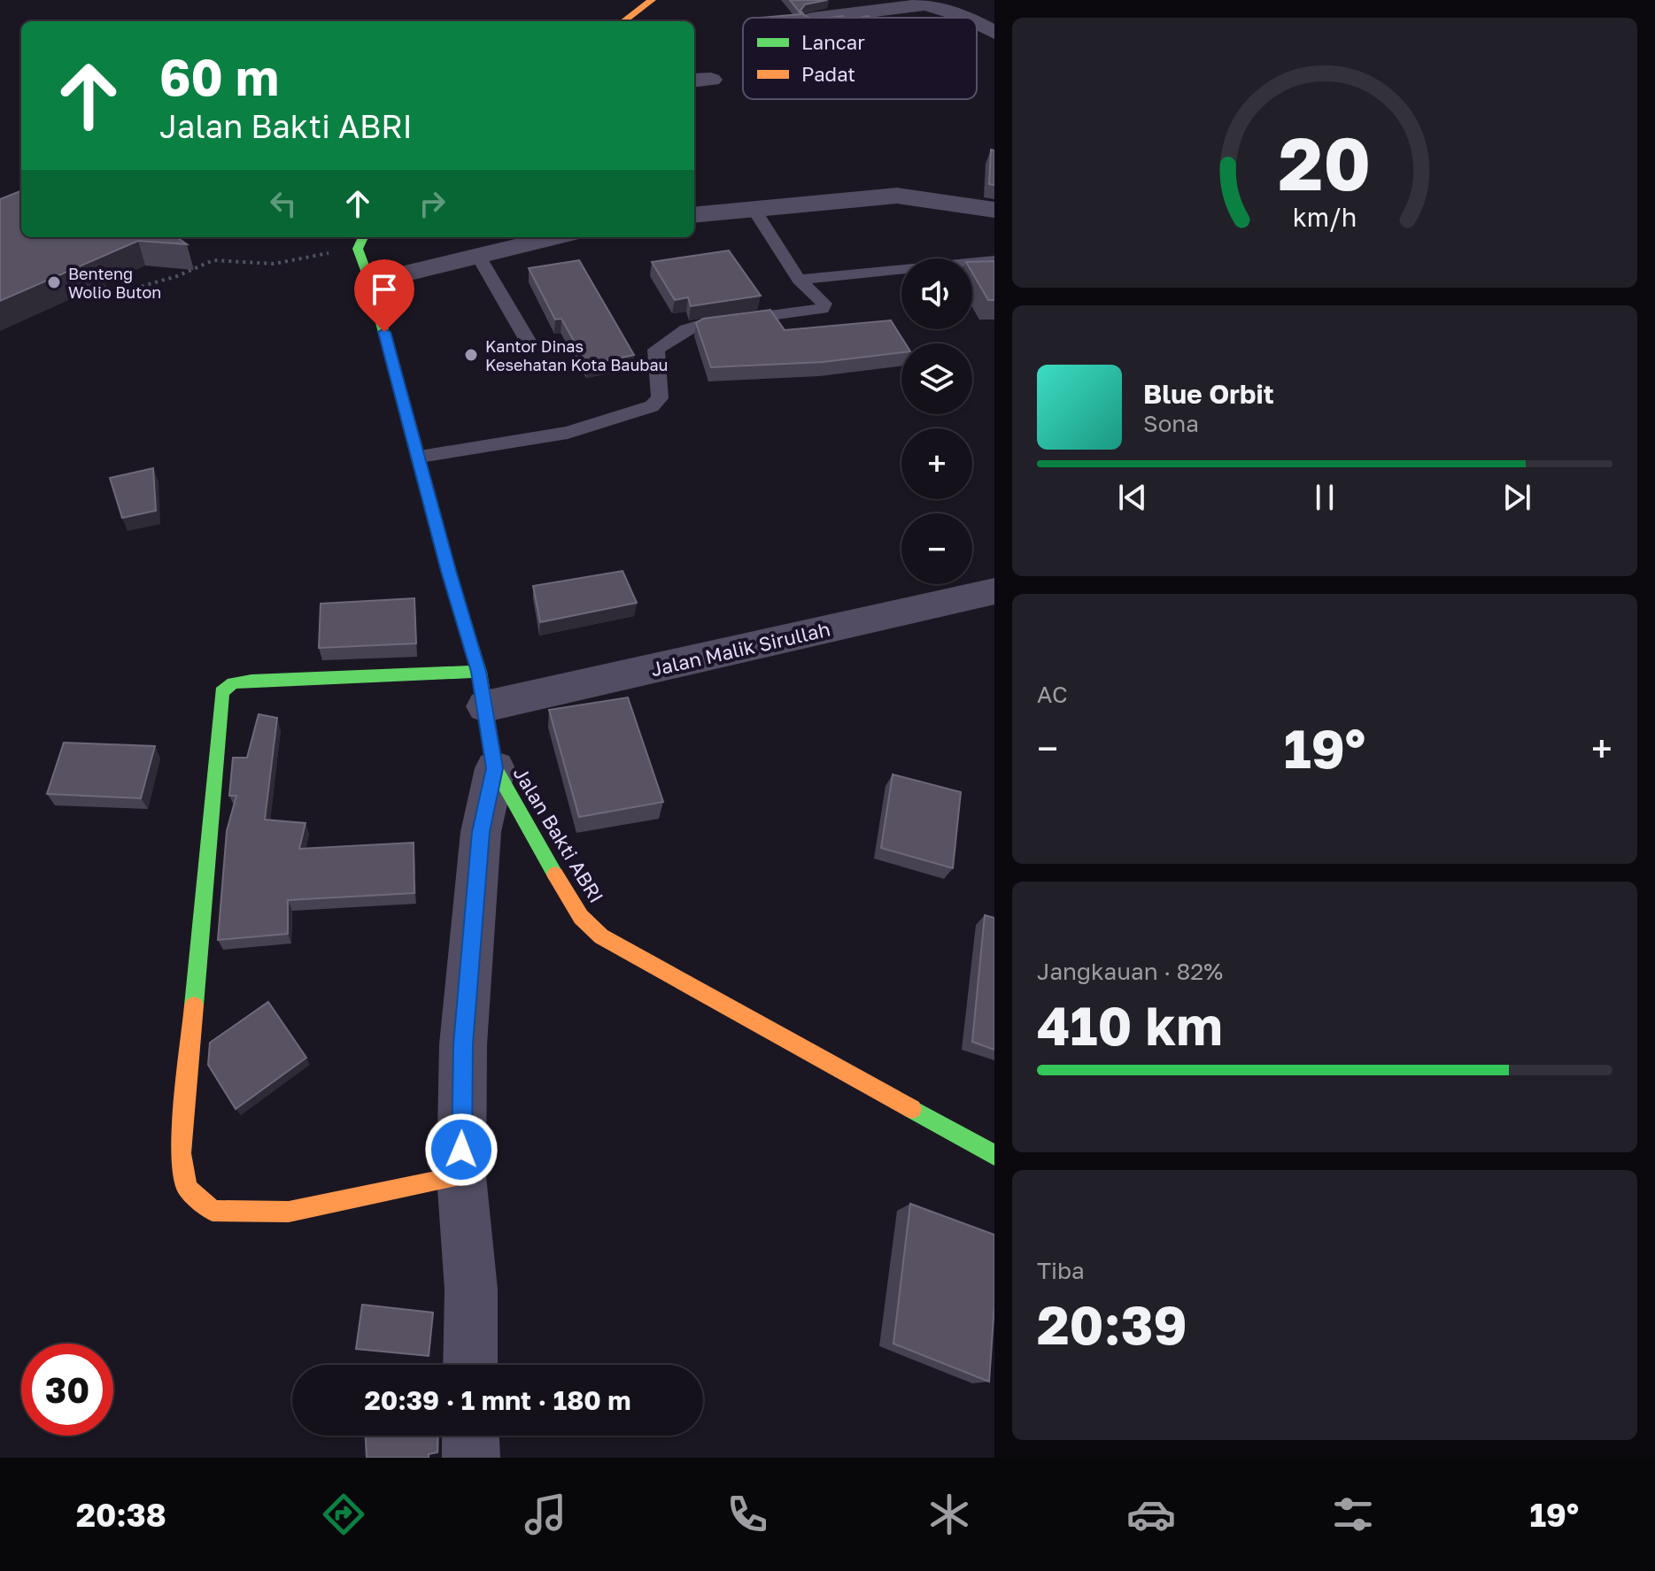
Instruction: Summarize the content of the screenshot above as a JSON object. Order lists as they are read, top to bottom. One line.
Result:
{"streets":{"street":["Jalan Malik Sirullah","Jalan Bakti ABRI"]},"crossings":[["Jalan Malik Sirullah","Jalan Bakti ABRI"]],"places":["Benteng Wolio Buton","Kantor Dinas Kesehatan Kota Baubau"],"legend":["Lancar","Padat"],"page":{"turn":["60 m","Jalan Bakti ABRI"],"map_buttons":["+","−"],"song":["Blue Orbit","Sona"],"tile":["AC",["Jangkauan · 82%","410 km"],["Tiba","20:39"]],"heat":["−","19°","+"],"limit":"30","trip":"20:39 · 1 mnt · 180 m","tabs":["20:38","19°"],"gauge":["20","km/h"]}}
